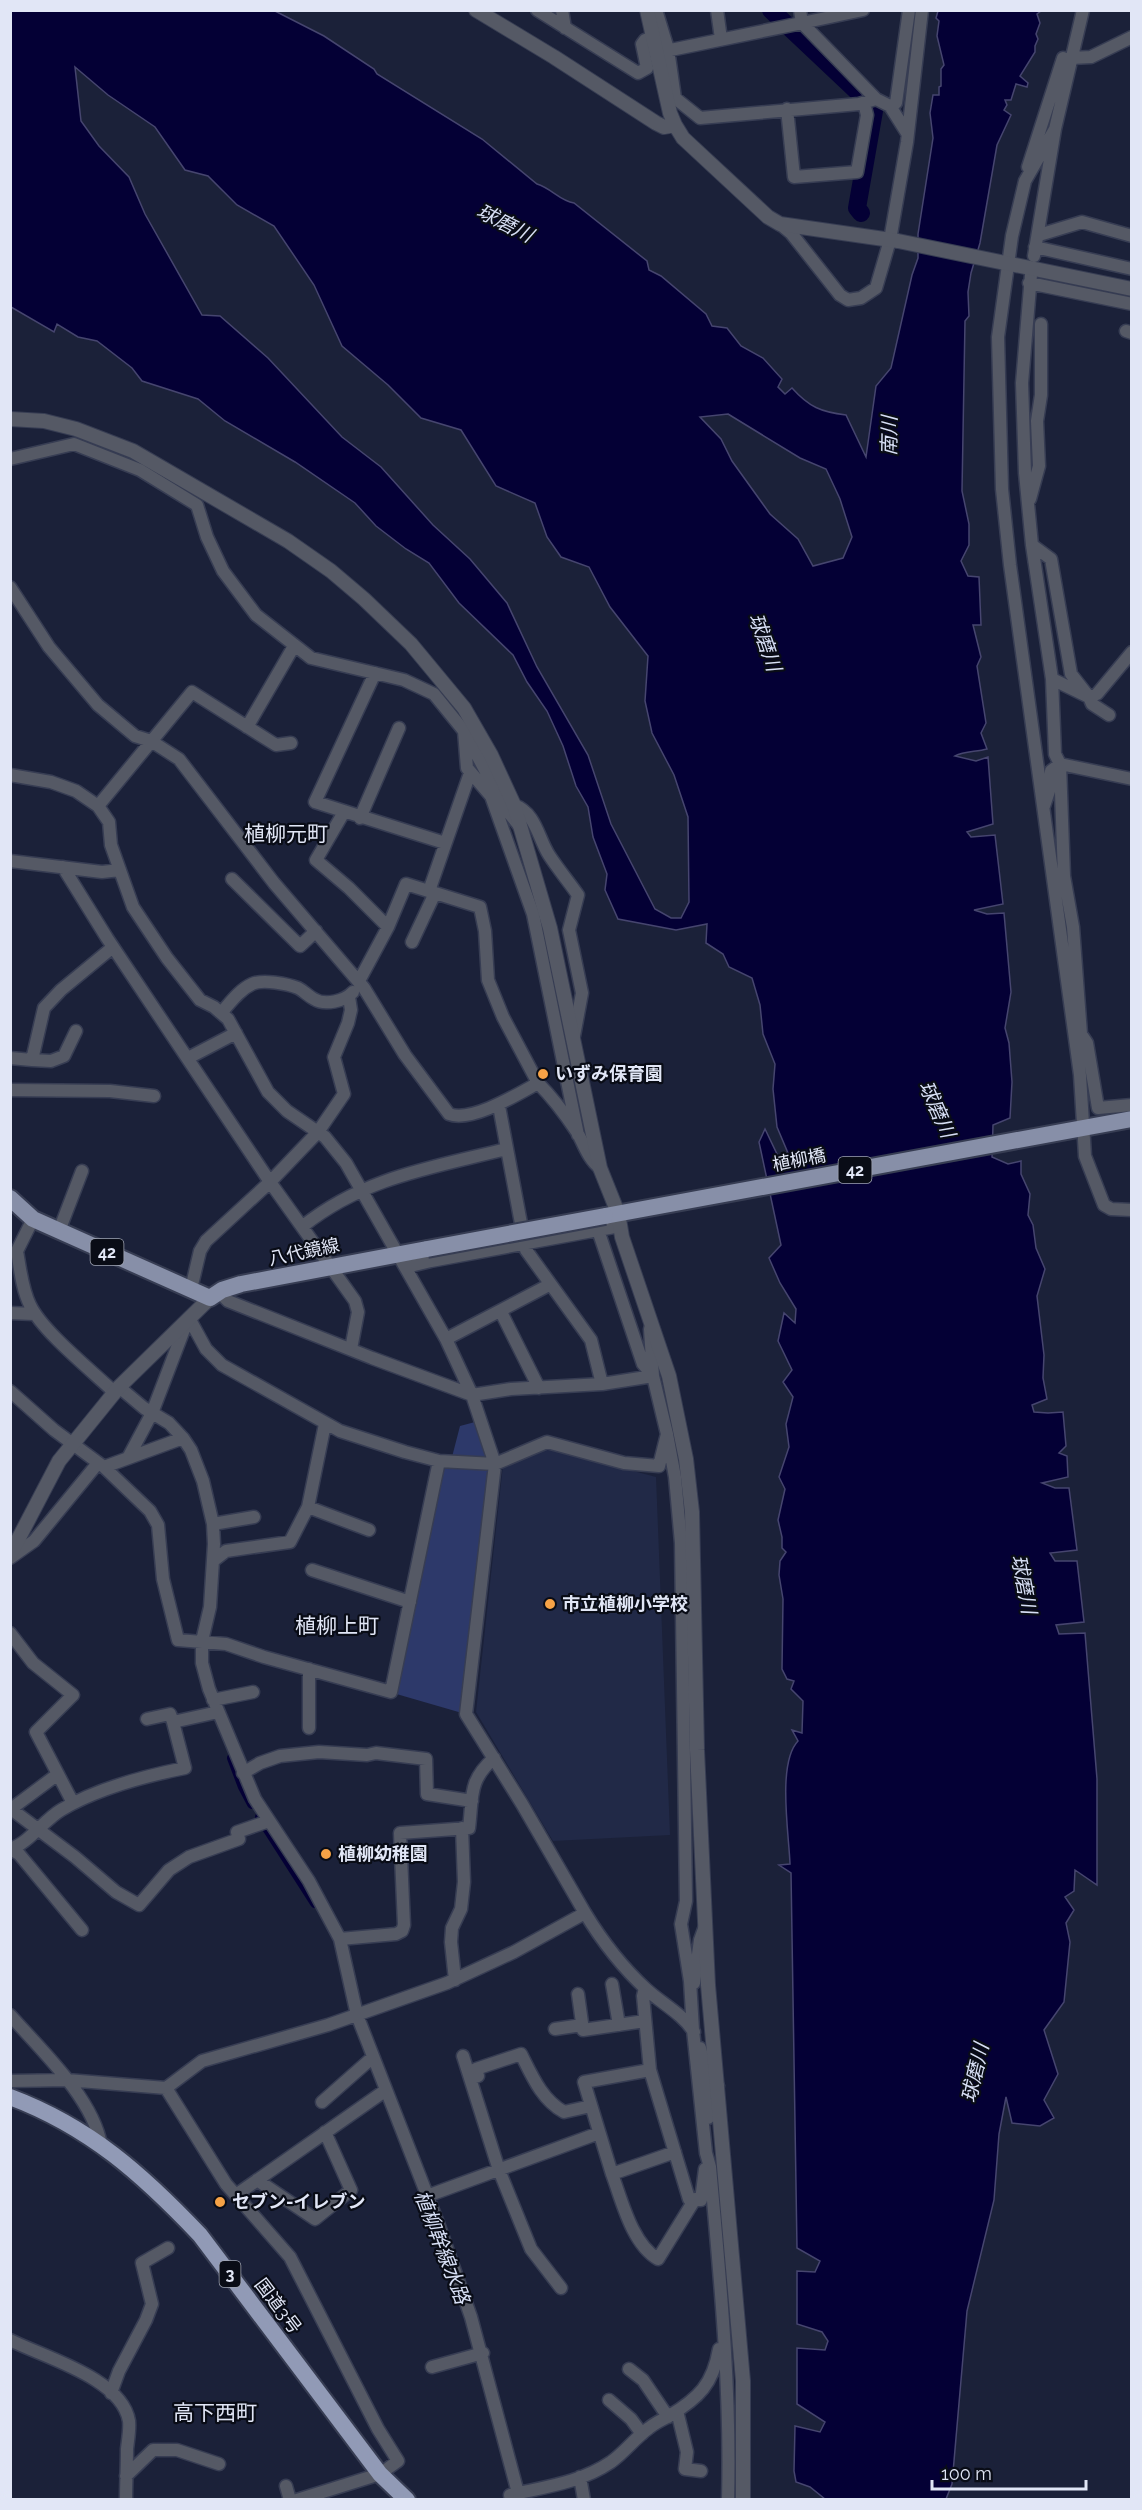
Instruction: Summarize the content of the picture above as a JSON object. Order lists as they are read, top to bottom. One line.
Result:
{"streets":{"highway":["3","国道3号"],"main road":["植柳橋","42","八代鏡線"]},"crossings":[["植柳橋","42"],["植柳橋","八代鏡線"],["42","八代鏡線"]],"districts":["植柳元町","植柳上町","高下西町"],"water":["球磨川","南川","植柳幹線水路"],"places":["いずみ保育園","市立植柳小学校","植柳幼稚園","セブン-イレブン"],"scale_bar":"100 m"}
